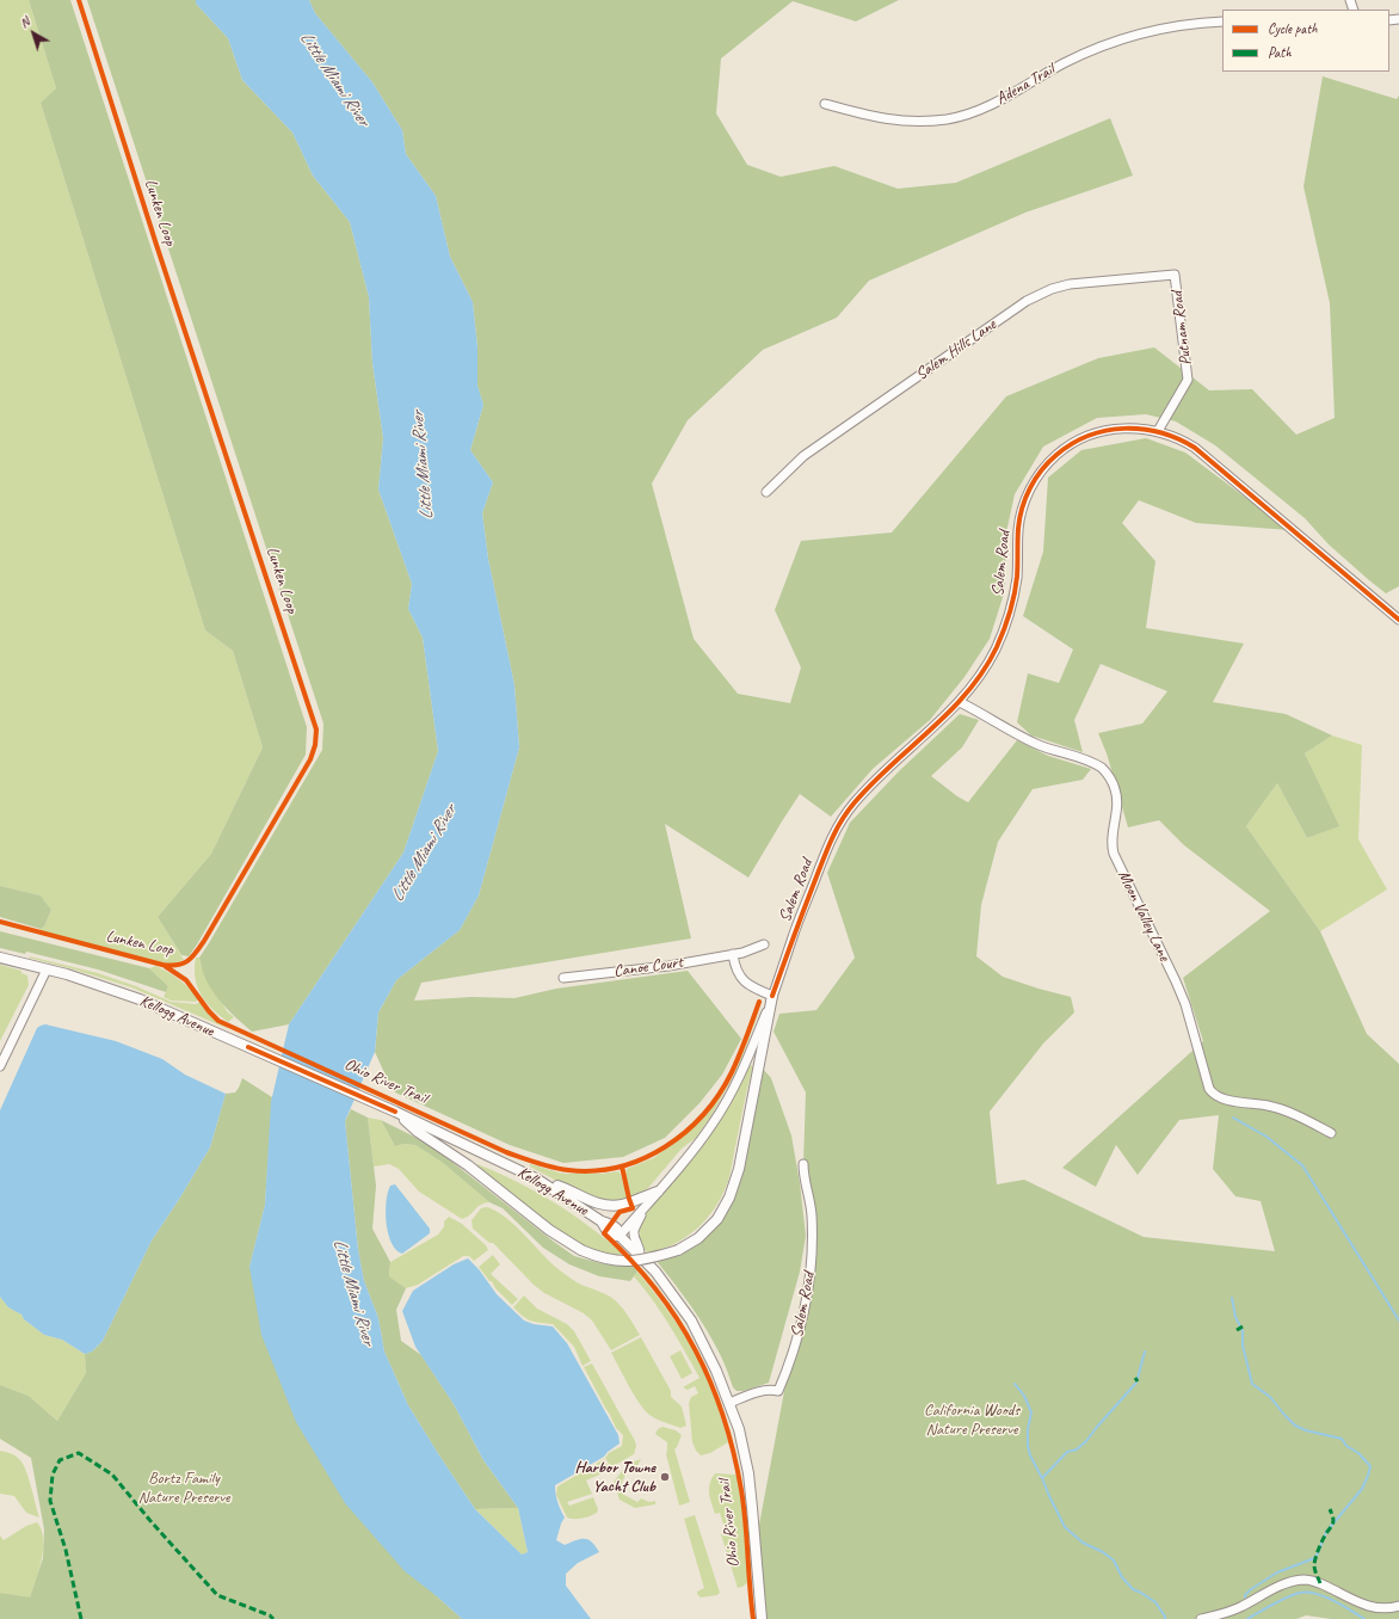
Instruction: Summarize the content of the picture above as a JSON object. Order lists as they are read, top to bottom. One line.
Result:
{"streets":{"main road":["Kellogg Avenue"],"street":["Adena Trail","Putnam Road","Salem Hills Lane","Salem Road","Moon Valley Lane","Canoe Court"],"cycle path":["Lunken Loop","Ohio River Trail"]},"crossings":[["Putnam Road","Salem Hills Lane"],["Putnam Road","Salem Road"],["Salem Road","Moon Valley Lane"],["Salem Road","Kellogg Avenue"]],"water":["Little Miami River"],"parks":["California Woods Nature Preserve","Bortz Family Nature Preserve"],"places":["Harbor Towne Yacht Club"],"legend":["Cycle path","Path"],"north":"top left"}
